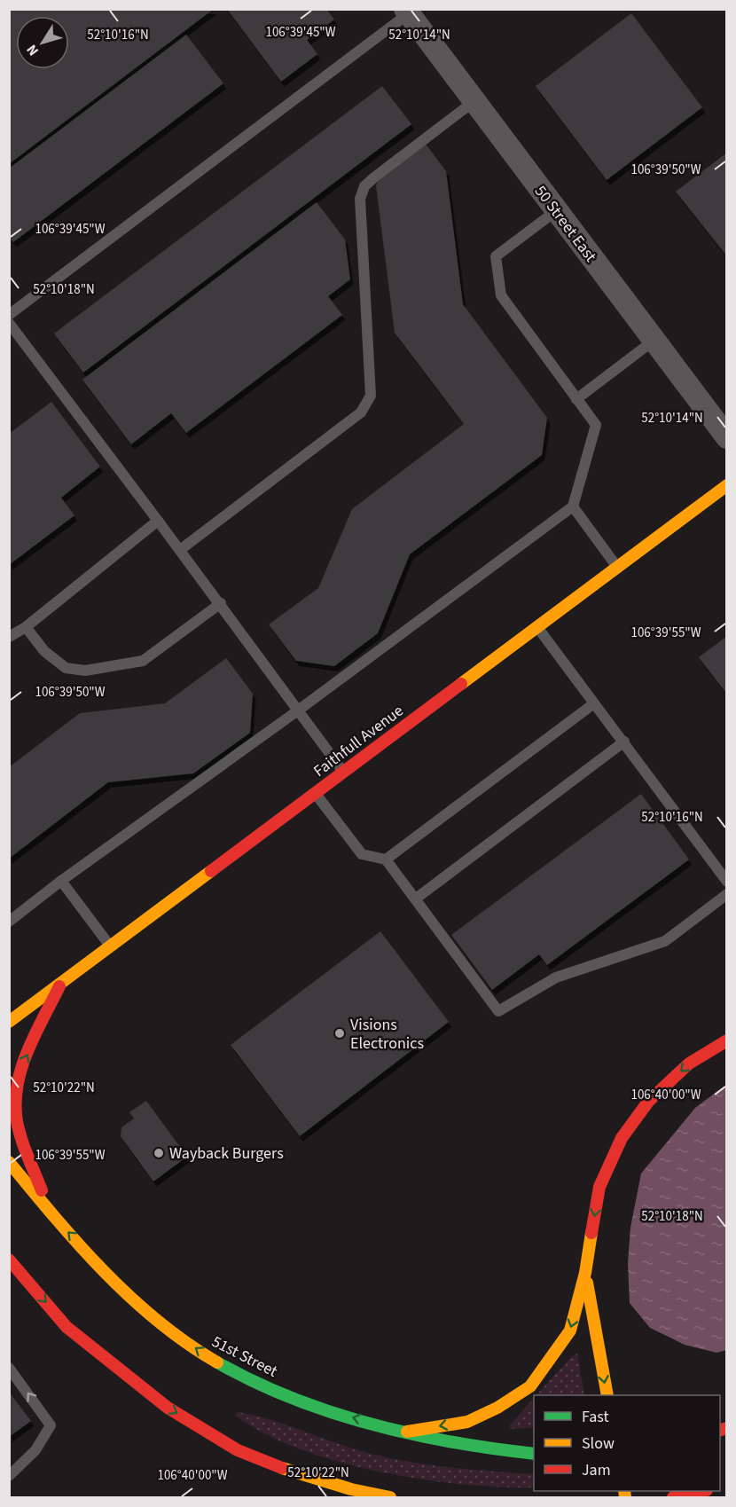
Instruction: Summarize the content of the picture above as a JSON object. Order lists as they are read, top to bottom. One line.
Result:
{"streets":{"main road":["Faithfull Avenue","51st Street"],"street":["50 Street East"]},"places":["Visions Electronics","Wayback Burgers"],"legend":["Fast","Slow","Jam"],"north":"bottom left","coordinates":["106°39'45\"W","52°10'16\"N","52°10'14\"N","106°39'50\"W","52°10'18\"N","106°39'55\"W","52°10'22\"N","106°40'00\"W"]}
